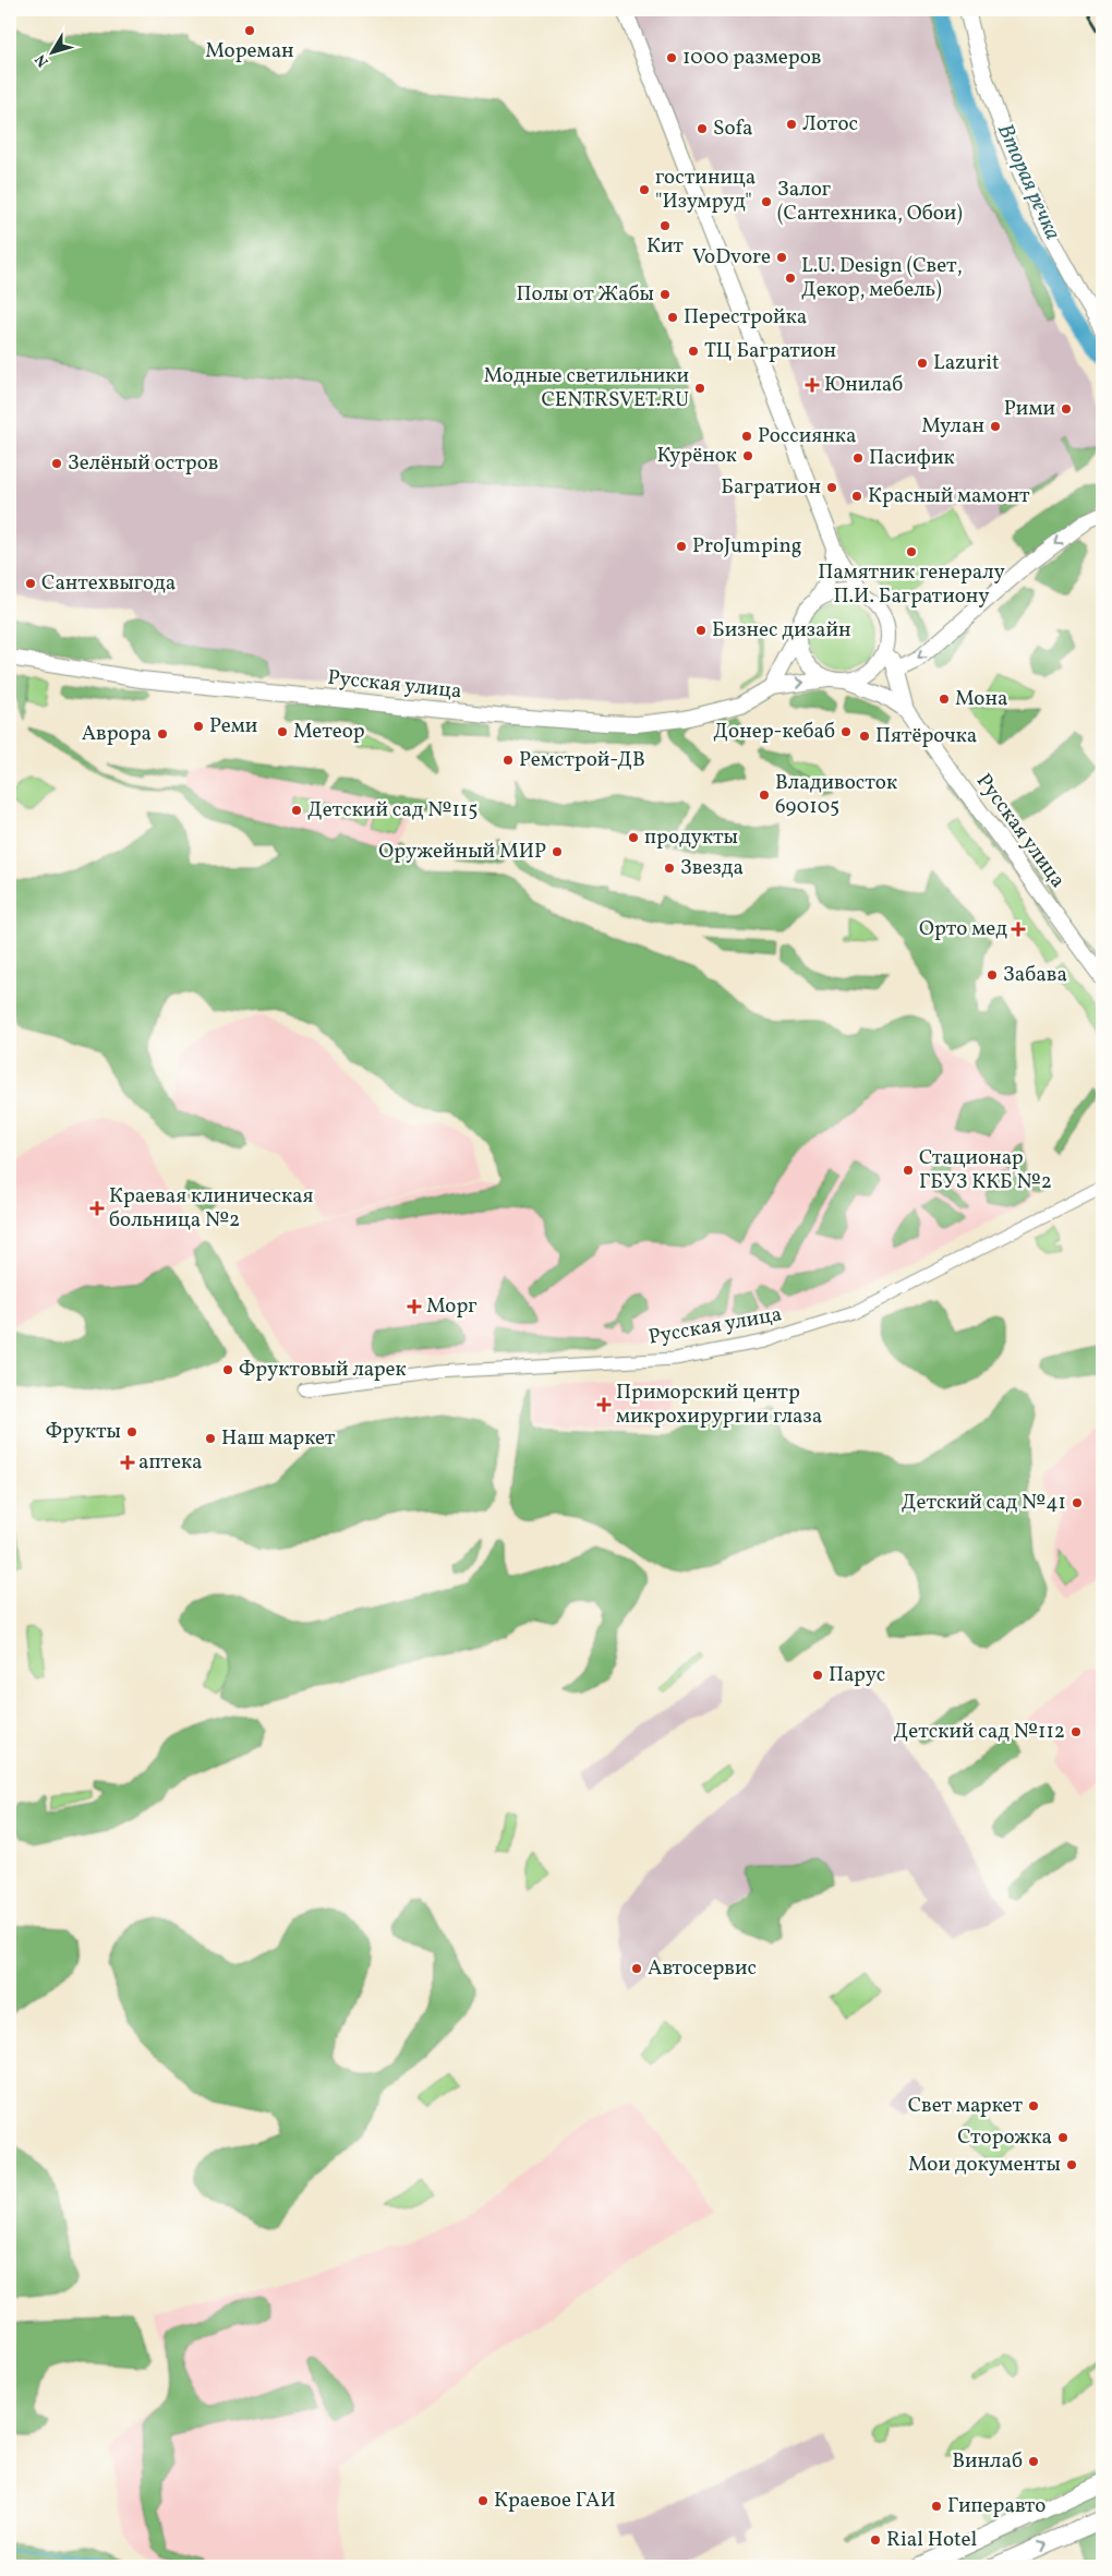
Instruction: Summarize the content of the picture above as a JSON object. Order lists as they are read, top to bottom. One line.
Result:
{"streets":{"main road":["Русская улица"]},"water":["Вторая речка"],"places":{"other":["Мореман","1000 размеров","Лотос","Sofa","гостиница \"Изумруд\"","Залог (Сантехника, Обои)","Кит","VoDvore","L.U. Design (Свет, Декор, мебель)","Полы от Жабы","Перестройка","ТЦ Багратион","Lazurit","Модные светильники CENTRSVET.RU","Рими","Мулан","Россиянка","Курёнок","Пасифик","Зелёный остров","Багратион","Красный мамонт","ProJumping","Памятник генералу П.И. Багратиону","Сантехвыгода","Бизнес дизайн","Мона","Реми","Метеор","Донер-кебаб","Аврора","Пятёрочка","Ремстрой-ДВ","Владивосток 690105","Детский сад №115","продукты","Оружейный МИР","Звезда","Забава","Стационар ГБУЗ ККБ №2","Фруктовый ларек","Фрукты","Наш маркет","Детский сад №41","Парус","Детский сад №112","Автосервис","Свет маркет","Сторожка","Мои документы","Винлаб","Краевое ГАИ","Гиперавто","Rial Hotel"],"health":["Юнилаб","Орто мед","Краевая клиническая больница №2","Морг","Приморский центр микрохирургии глаза","аптека"]},"north":"bottom left"}
